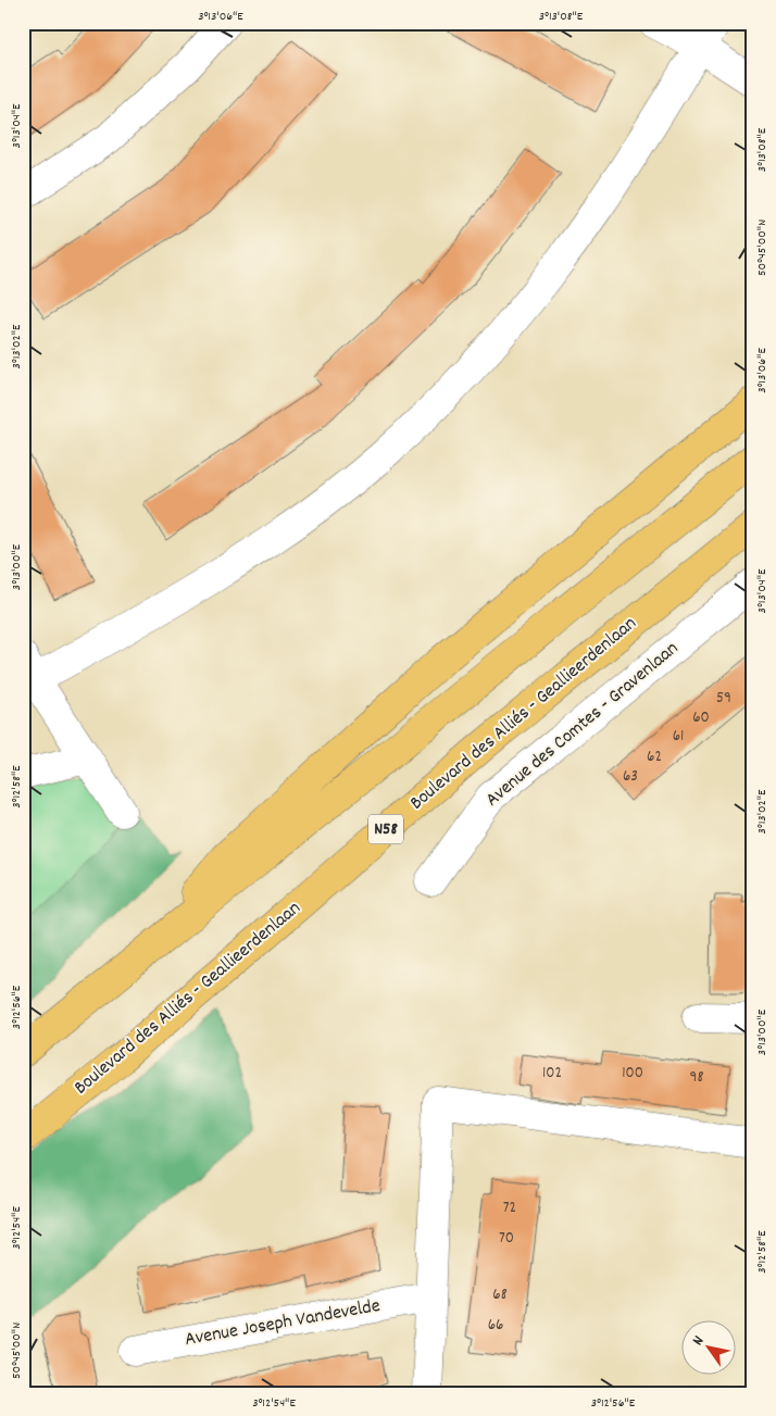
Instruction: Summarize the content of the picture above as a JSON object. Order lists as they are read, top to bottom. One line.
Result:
{"streets":{"highway":["Boulevard des Alliés - Geallieerdenlaan","N58"],"street":["Avenue des Comtes - Gravenlaan","Avenue Joseph Vandevelde"]},"house_numbers":["59","60","61","62","63","102","100","98","72","70","68","66"],"north":"top left","coordinates":["3°13'06\"E","3°13'08\"E","3°13'04\"E","50°45'00\"N","3°13'02\"E","3°13'00\"E","3°12'58\"E","3°12'56\"E","3°12'54\"E"]}
